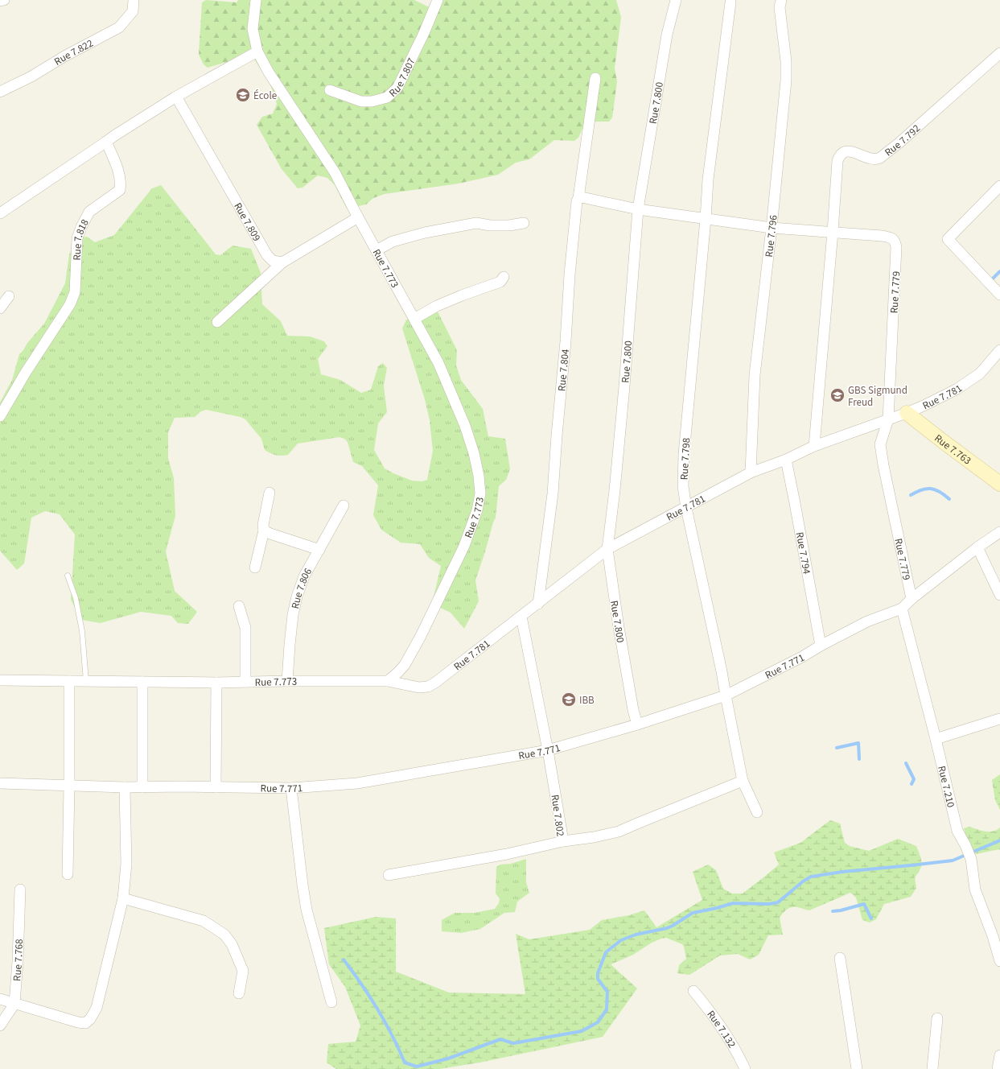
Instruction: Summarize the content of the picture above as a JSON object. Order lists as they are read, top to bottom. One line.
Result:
{"streets":{"street":["Rue 7.822","Rue 7.807","Rue 7.800","Rue 7.792","Rue 7.809","Rue 7.796","Rue 7.818","Rue 7.773","Rue 7.779","Rue 7.804","Rue 7.781","Rue 7.763","Rue 7.798","Rue 7.794","Rue 7.806","Rue 7.771","Rue 7.210","Rue 7.802","Rue 7.768","Rue 7.132"]},"crossings":[["Rue 7.800","Rue 7.779"],["Rue 7.800","Rue 7.781"],["Rue 7.800","Rue 7.771"],["Rue 7.792","Rue 7.779"],["Rue 7.796","Rue 7.779"],["Rue 7.796","Rue 7.781"],["Rue 7.773","Rue 7.781"],["Rue 7.773","Rue 7.806"],["Rue 7.779","Rue 7.781"],["Rue 7.779","Rue 7.798"],["Rue 7.779","Rue 7.771"],["Rue 7.804","Rue 7.781"],["Rue 7.781","Rue 7.763"],["Rue 7.781","Rue 7.798"],["Rue 7.781","Rue 7.794"],["Rue 7.781","Rue 7.802"],["Rue 7.798","Rue 7.771"],["Rue 7.794","Rue 7.771"],["Rue 7.771","Rue 7.210"],["Rue 7.771","Rue 7.802"]],"places":{"school or university":["École","GBS Sigmund Freud","IBB"]}}
